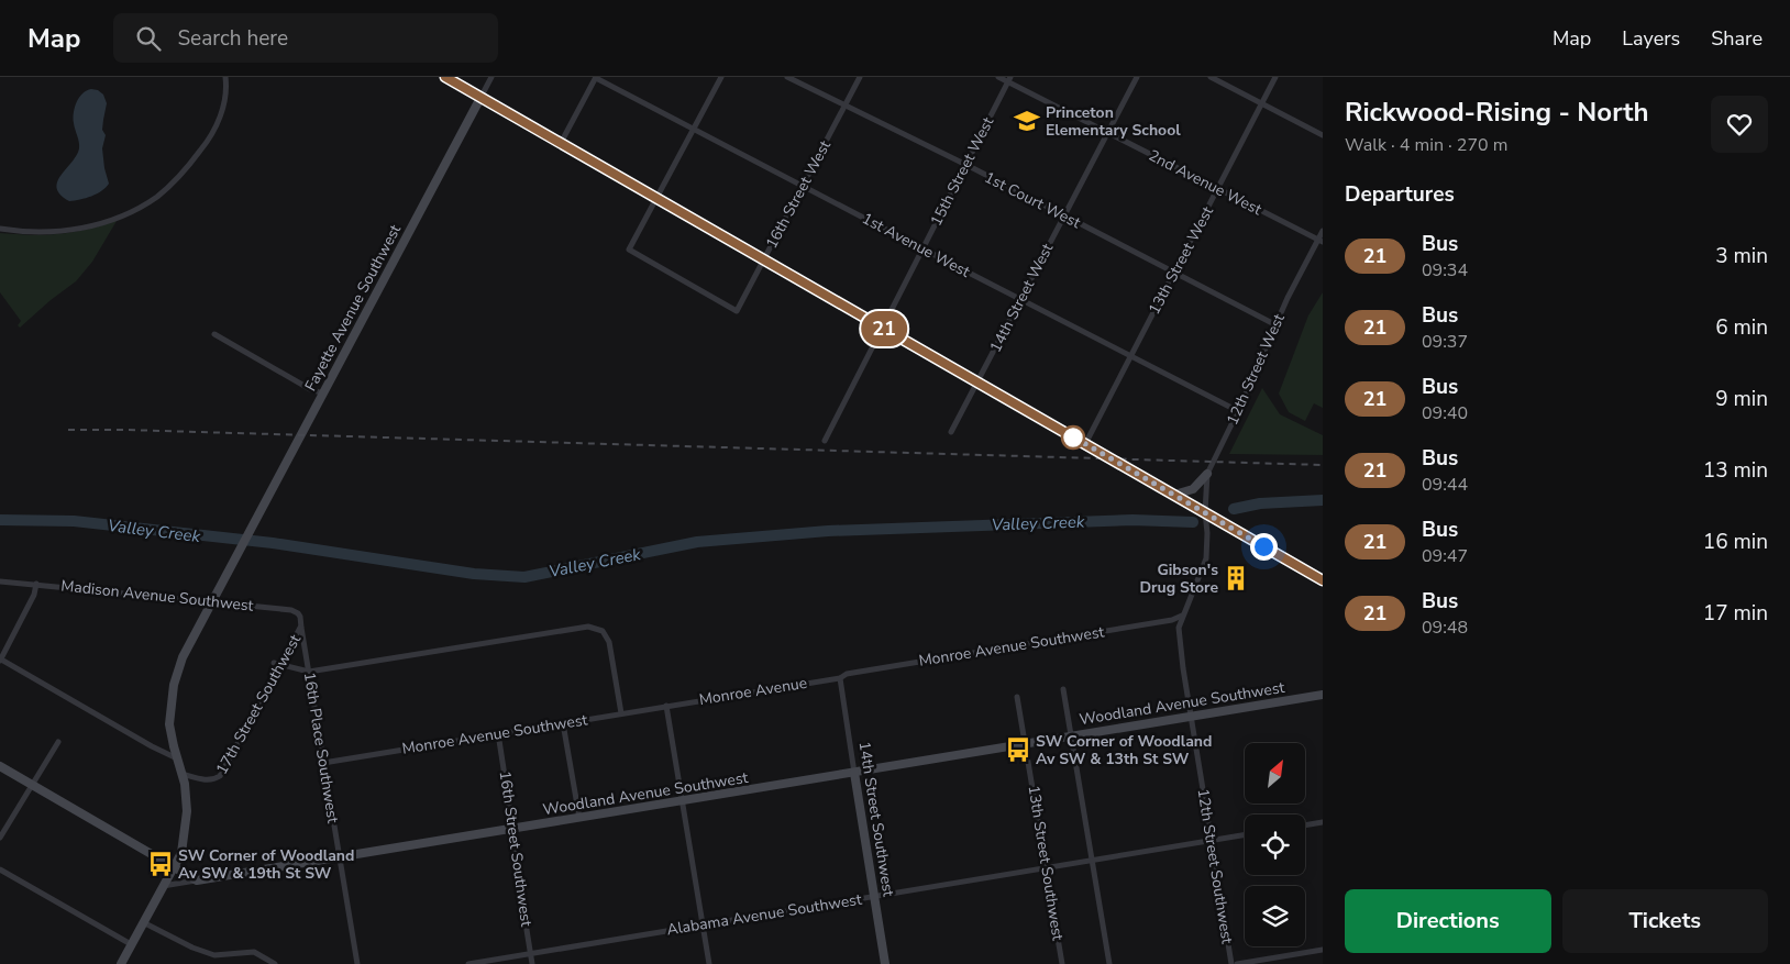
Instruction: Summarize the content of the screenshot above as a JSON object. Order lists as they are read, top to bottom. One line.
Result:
{"streets":{"street":["15th Street West","2nd Avenue West","16th Street West","1st Court West","1st Avenue West","13th Street West","14th Street West","Fayette Avenue Southwest","12th Street West","Madison Avenue Southwest","Monroe Avenue Southwest","Monroe Avenue","Woodland Avenue Southwest","17th Street Southwest","16th Place Southwest","14th Street Southwest","16th Street Southwest","13th Street Southwest","12th Street Southwest","Alabama Avenue Southwest"]},"crossings":[["15th Street West","2nd Avenue West"],["15th Street West","1st Court West"],["15th Street West","1st Avenue West"],["2nd Avenue West","13th Street West"],["2nd Avenue West","14th Street West"],["2nd Avenue West","12th Street West"],["16th Street West","1st Court West"],["16th Street West","1st Avenue West"],["1st Court West","13th Street West"],["1st Court West","14th Street West"],["1st Court West","12th Street West"],["1st Avenue West","13th Street West"],["1st Avenue West","14th Street West"],["1st Avenue West","12th Street West"],["Fayette Avenue Southwest","Madison Avenue Southwest"],["Fayette Avenue Southwest","17th Street Southwest"],["12th Street West","12th Street Southwest"],["Madison Avenue Southwest","17th Street Southwest"],["Madison Avenue Southwest","16th Place Southwest"],["Monroe Avenue Southwest","Monroe Avenue"],["Monroe Avenue Southwest","16th Place Southwest"],["Monroe Avenue Southwest","14th Street Southwest"],["Monroe Avenue Southwest","16th Street Southwest"],["Monroe Avenue Southwest","12th Street Southwest"],["Monroe Avenue","14th Street Southwest"],["Woodland Avenue Southwest","16th Place Southwest"],["Woodland Avenue Southwest","14th Street Southwest"],["Woodland Avenue Southwest","16th Street Southwest"],["Woodland Avenue Southwest","13th Street Southwest"],["Woodland Avenue Southwest","12th Street Southwest"],["17th Street Southwest","16th Place Southwest"],["14th Street Southwest","Alabama Avenue Southwest"],["16th Street Southwest","Alabama Avenue Southwest"],["13th Street Southwest","Alabama Avenue Southwest"],["12th Street Southwest","Alabama Avenue Southwest"]],"water":["Valley Creek"],"places":{"school or university":["Princeton Elementary School"],"building":["Gibson's Drug Store"],"bus stop":["SW Corner of Woodland Av SW & 13th St SW","SW Corner of Woodland Av SW & 19th St SW"]},"lines":["bus line 21"],"north":"top right","page":{"header":"Map","search":"Search here","nav":["Map","Layers","Share"],"on_map":"21","heading":[["Rickwood-Rising - North","Walk · 4 min · 270 m"],"Departures"],"list":[{"mark":"21","name":"Bus","note":"09:34","value":"3 min"},{"mark":"21","name":"Bus","note":"09:37","value":"6 min"},{"mark":"21","name":"Bus","note":"09:40","value":"9 min"},{"mark":"21","name":"Bus","note":"09:44","value":"13 min"},{"mark":"21","name":"Bus","note":"09:47","value":"16 min"},{"mark":"21","name":"Bus","note":"09:48","value":"17 min"}],"buttons":["Directions","Tickets"]}}
